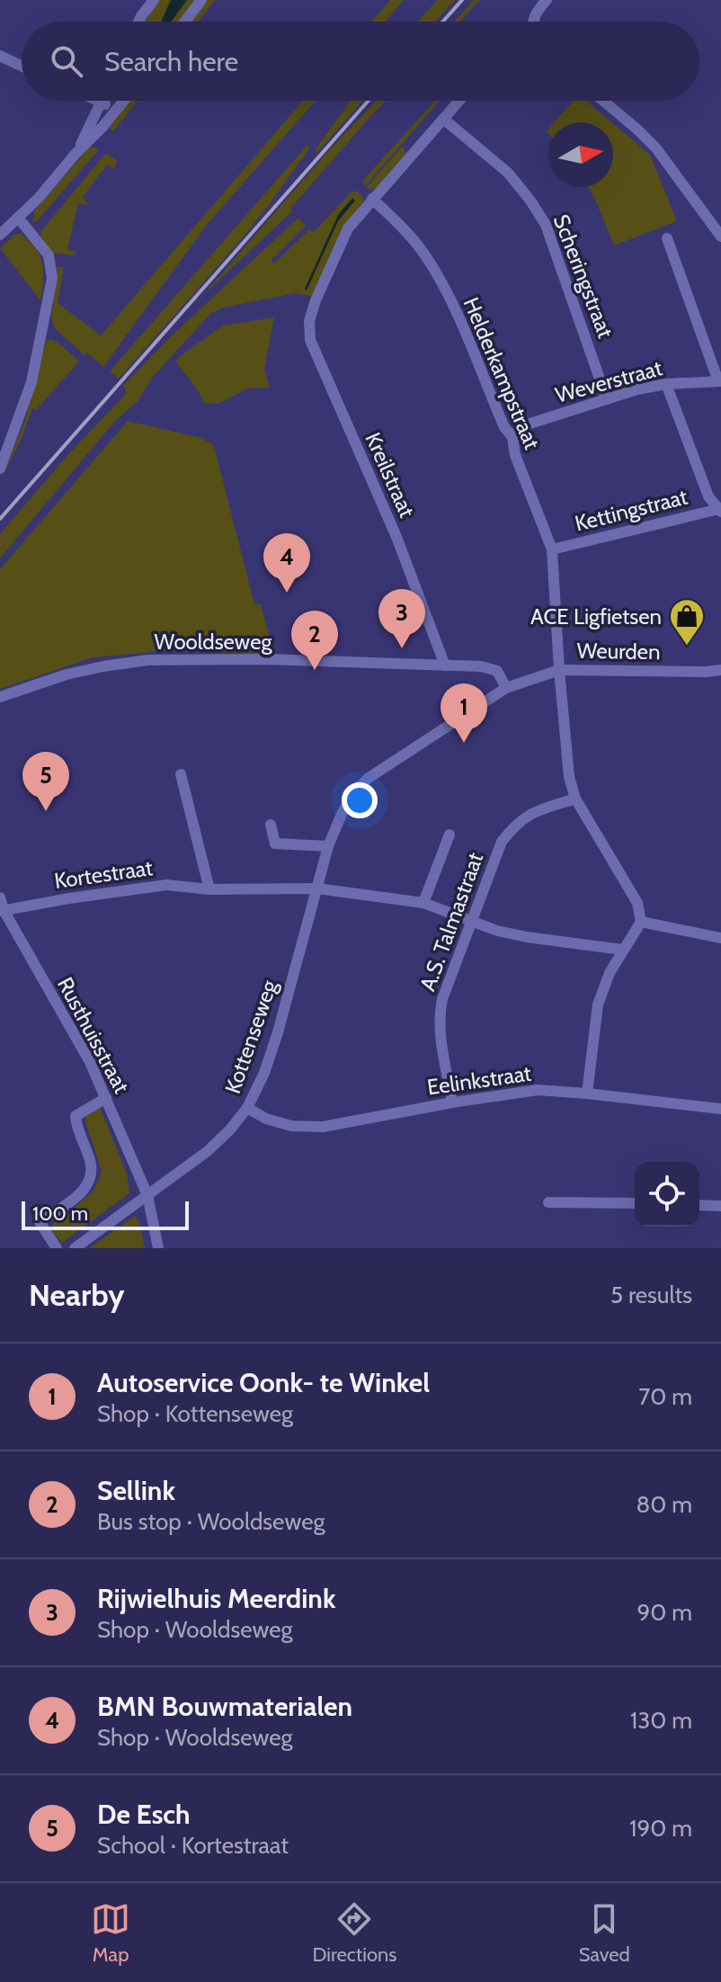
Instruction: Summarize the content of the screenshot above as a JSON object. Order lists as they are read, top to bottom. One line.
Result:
{"streets":{"street":["Scheringstraat","Helderkampstraat","Weverstraat","Kreilstraat","Kettingstraat","Wooldseweg","Weurden","Kortestraat","A.S. Talmastraat","Rusthuisstraat","Kottenseweg","Eelinkstraat"]},"crossings":[["Scheringstraat","Weverstraat"],["Scheringstraat","Kreilstraat"],["Helderkampstraat","Weverstraat"],["Helderkampstraat","Kreilstraat"],["Helderkampstraat","Kettingstraat"],["Helderkampstraat","Weurden"],["Helderkampstraat","Kottenseweg"],["Kreilstraat","Wooldseweg"],["Wooldseweg","Kottenseweg"],["Weurden","A.S. Talmastraat"],["Weurden","Kottenseweg"],["Kortestraat","A.S. Talmastraat"],["Kortestraat","Rusthuisstraat"],["Kortestraat","Kottenseweg"],["A.S. Talmastraat","Eelinkstraat"],["Rusthuisstraat","Kottenseweg"],["Kottenseweg","Eelinkstraat"]],"places":{"shop":["ACE Ligfietsen"]},"scale_bar":"100 m","north":"right","page":{"search":"Search here","pins":["4","3","2","1","5"],"scale":"100 m","heading":["Nearby","5 results"],"list":[{"mark":"1","name":"Autoservice Oonk- te Winkel","note":"Shop · Kottenseweg","value":"70 m"},{"mark":"2","name":"Sellink","note":"Bus stop · Wooldseweg","value":"80 m"},{"mark":"3","name":"Rijwielhuis Meerdink","note":"Shop · Wooldseweg","value":"90 m"},{"mark":"4","name":"BMN Bouwmaterialen","note":"Shop · Wooldseweg","value":"130 m"},{"mark":"5","name":"De Esch","note":"School · Kortestraat","value":"190 m"}],"nav":["Map","Directions","Saved"]}}
